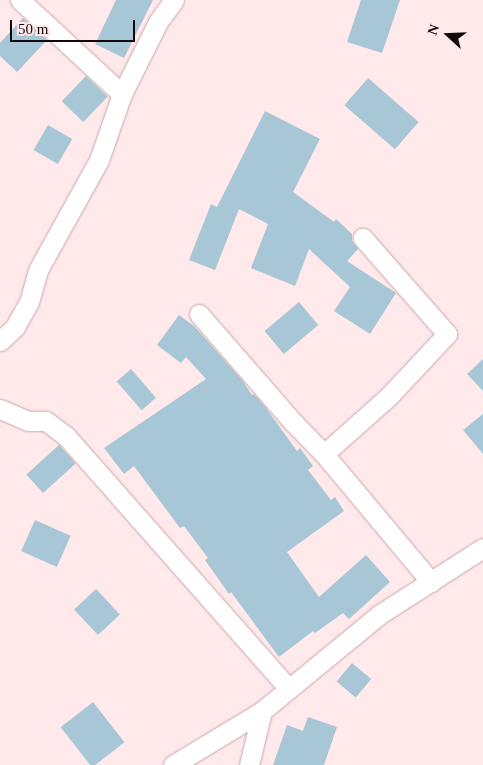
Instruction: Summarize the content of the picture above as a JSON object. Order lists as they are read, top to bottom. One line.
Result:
{"scale_bar":"50 m","north":"left"}
